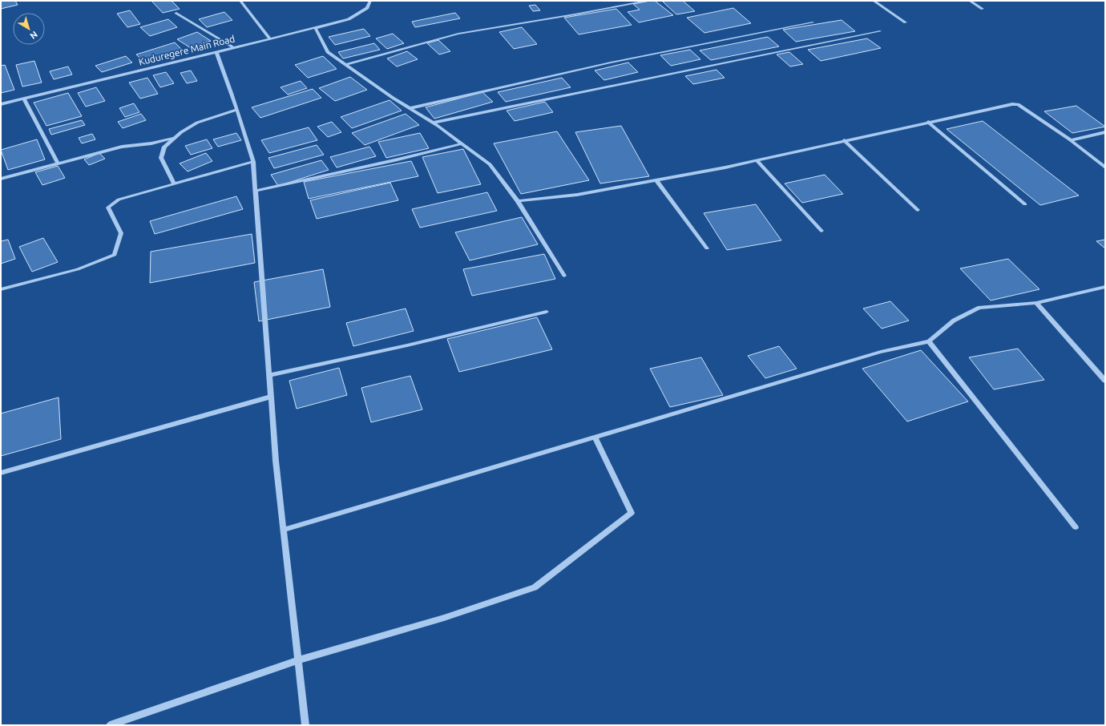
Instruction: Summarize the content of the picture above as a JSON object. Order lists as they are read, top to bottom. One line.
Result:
{"streets":{"street":["Kuduregere Main Road"]},"north":"bottom right"}
